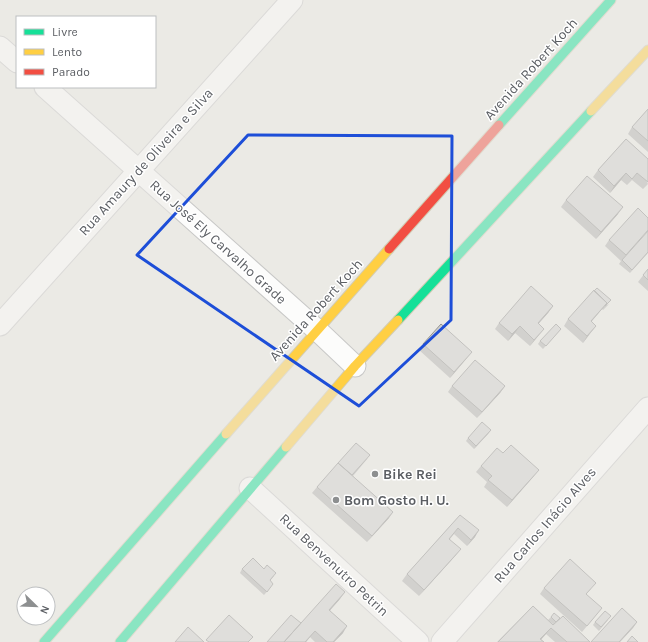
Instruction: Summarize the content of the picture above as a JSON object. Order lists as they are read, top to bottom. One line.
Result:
{"streets":{"main road":["Avenida Robert Koch"],"street":["Rua Amaury de Oliveira e Silva","Rua José Ely Carvalho Grade","Rua Carlos Inácio Alves","Rua Benvenutro Petrin"]},"crossings":[["Avenida Robert Koch","Rua José Ely Carvalho Grade"],["Rua Amaury de Oliveira e Silva","Rua José Ely Carvalho Grade"]],"places":["Bike Rei","Bom Gosto H. U."],"legend":["Livre","Lento","Parado"],"north":"bottom right"}
